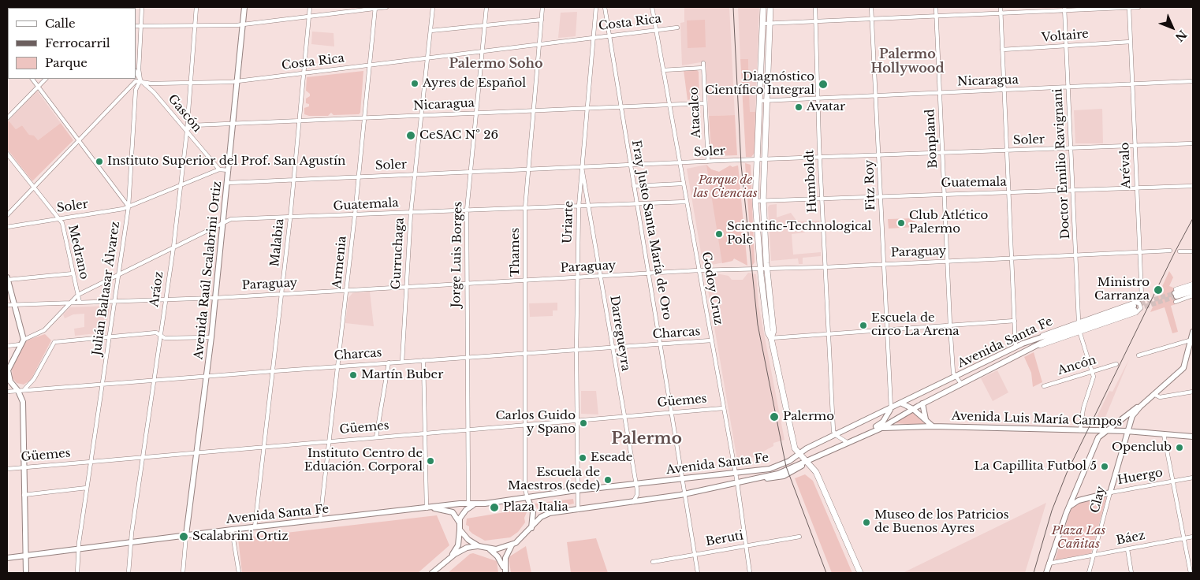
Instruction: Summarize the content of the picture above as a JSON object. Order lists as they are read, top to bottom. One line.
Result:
{"streets":{"main road":["Avenida Raúl Scalabrini Ortiz","Avenida Santa Fe","Avenida Luis María Campos","Huergo","Clay"],"street":["Costa Rica","Voltaire","Nicaragua","Atacalco","Gascón","Bonpland","Soler","Doctor Emilio Ravignani","Arévalo","Humboldt","Guatemala","Fitz Roy","Uriarte","Fray Justo Santa María de Oro","Malabia","Medrano","Thames","Paraguay","Gurruchaga","Jorge Luis Borges","Armenia","Julián Baltasar Álvarez","Godoy Cruz","Aráoz","Darregueyra","Charcas","Ancón","Güemes","Báez","Beruti"]},"crossings":[["Costa Rica","Gascón"],["Costa Rica","Uriarte"],["Costa Rica","Fray Justo Santa María de Oro"],["Costa Rica","Malabia"],["Costa Rica","Thames"],["Costa Rica","Gurruchaga"],["Costa Rica","Jorge Luis Borges"],["Costa Rica","Armenia"],["Costa Rica","Avenida Raúl Scalabrini Ortiz"],["Costa Rica","Julián Baltasar Álvarez"],["Costa Rica","Godoy Cruz"],["Costa Rica","Aráoz"],["Voltaire","Doctor Emilio Ravignani"],["Voltaire","Arévalo"],["Nicaragua","Atacalco"],["Nicaragua","Gascón"],["Nicaragua","Bonpland"],["Nicaragua","Doctor Emilio Ravignani"],["Nicaragua","Arévalo"],["Nicaragua","Humboldt"],["Nicaragua","Fitz Roy"],["Nicaragua","Uriarte"],["Nicaragua","Fray Justo Santa María de Oro"],["Nicaragua","Malabia"],["Nicaragua","Thames"],["Nicaragua","Gurruchaga"],["Nicaragua","Jorge Luis Borges"],["Nicaragua","Armenia"],["Nicaragua","Avenida Raúl Scalabrini Ortiz"],["Nicaragua","Godoy Cruz"],["Nicaragua","Aráoz"],["Atacalco","Soler"],["Gascón","Soler"],["Gascón","Julián Baltasar Álvarez"],["Gascón","Aráoz"],["Bonpland","Soler"],["Bonpland","Guatemala"],["Bonpland","Paraguay"],["Bonpland","Avenida Santa Fe"],["Soler","Doctor Emilio Ravignani"],["Soler","Arévalo"],["Soler","Humboldt"],["Soler","Fitz Roy"],["Soler","Uriarte"],["Soler","Fray Justo Santa María de Oro"],["Soler","Malabia"],["Soler","Medrano"],["Soler","Thames"],["Soler","Gurruchaga"],["Soler","Jorge Luis Borges"],["Soler","Armenia"],["Soler","Avenida Raúl Scalabrini Ortiz"],["Soler","Julián Baltasar Álvarez"],["Soler","Godoy Cruz"],["Soler","Aráoz"],["Soler","Darregueyra"],["Doctor Emilio Ravignani","Guatemala"],["Doctor Emilio Ravignani","Paraguay"],["Doctor Emilio Ravignani","Avenida Santa Fe"],["Arévalo","Guatemala"],["Arévalo","Paraguay"],["Arévalo","Avenida Santa Fe"],["Humboldt","Guatemala"],["Humboldt","Paraguay"],["Humboldt","Avenida Santa Fe"],["Guatemala","Fitz Roy"],["Guatemala","Uriarte"],["Guatemala","Fray Justo Santa María de Oro"],["Guatemala","Malabia"],["Guatemala","Medrano"],["Guatemala","Thames"],["Guatemala","Paraguay"],["Guatemala","Gurruchaga"],["Guatemala","Jorge Luis Borges"],["Guatemala","Armenia"],["Guatemala","Avenida Raúl Scalabrini Ortiz"],["Guatemala","Julián Baltasar Álvarez"],["Guatemala","Godoy Cruz"],["Guatemala","Aráoz"],["Guatemala","Darregueyra"],["Fitz Roy","Paraguay"],["Fitz Roy","Avenida Santa Fe"],["Uriarte","Paraguay"],["Uriarte","Darregueyra"],["Uriarte","Charcas"],["Uriarte","Avenida Santa Fe"],["Uriarte","Güemes"],["Fray Justo Santa María de Oro","Paraguay"],["Fray Justo Santa María de Oro","Charcas"],["Fray Justo Santa María de Oro","Avenida Santa Fe"],["Fray Justo Santa María de Oro","Güemes"],["Fray Justo Santa María de Oro","Beruti"],["Malabia","Paraguay"],["Malabia","Charcas"],["Malabia","Avenida Santa Fe"],["Malabia","Güemes"],["Medrano","Paraguay"],["Thames","Paraguay"],["Thames","Jorge Luis Borges"],["Thames","Charcas"],["Thames","Avenida Santa Fe"],["Thames","Güemes"],["Paraguay","Gurruchaga"],["Paraguay","Jorge Luis Borges"],["Paraguay","Armenia"],["Paraguay","Avenida Raúl Scalabrini Ortiz"],["Paraguay","Julián Baltasar Álvarez"],["Paraguay","Godoy Cruz"],["Paraguay","Aráoz"],["Paraguay","Darregueyra"],["Gurruchaga","Charcas"],["Jorge Luis Borges","Charcas"],["Jorge Luis Borges","Avenida Santa Fe"],["Jorge Luis Borges","Güemes"],["Armenia","Charcas"],["Armenia","Avenida Santa Fe"],["Armenia","Güemes"],["Avenida Raúl Scalabrini Ortiz","Charcas"],["Avenida Raúl Scalabrini Ortiz","Avenida Santa Fe"],["Avenida Raúl Scalabrini Ortiz","Güemes"],["Julián Baltasar Álvarez","Charcas"],["Julián Baltasar Álvarez","Avenida Santa Fe"],["Julián Baltasar Álvarez","Güemes"],["Godoy Cruz","Charcas"],["Godoy Cruz","Avenida Santa Fe"],["Godoy Cruz","Güemes"],["Godoy Cruz","Beruti"],["Aráoz","Charcas"],["Aráoz","Avenida Santa Fe"],["Aráoz","Güemes"],["Darregueyra","Charcas"],["Darregueyra","Avenida Santa Fe"],["Darregueyra","Güemes"],["Avenida Santa Fe","Avenida Luis María Campos"],["Avenida Luis María Campos","Clay"],["Huergo","Clay"],["Clay","Báez"]],"districts":["Palermo Hollywood","Palermo Soho","Palermo"],"parks":["Parque de las Ciencias","Plaza Las Cañitas"],"places":["Ayres de Español","Diagnóstico Científico Integral","Avatar","CeSAC Nº 26","Instituto Superior del Prof. San Agustín","Club Atlético Palermo","Scientific-Technological Pole","Ministro Carranza","Escuela de circo La Arena","Martín Buber","Palermo","Carlos Guido y Spano","Openclub","Eseade","Instituto Centro de Eduación. Corporal","La Capillita Futbol 5","Escuela de Maestros (sede)","Plaza Italia","Museo de los Patricios de Buenos Ayres","Scalabrini Ortiz"],"legend":["Calle","Ferrocarril","Parque"],"north":"bottom right"}
